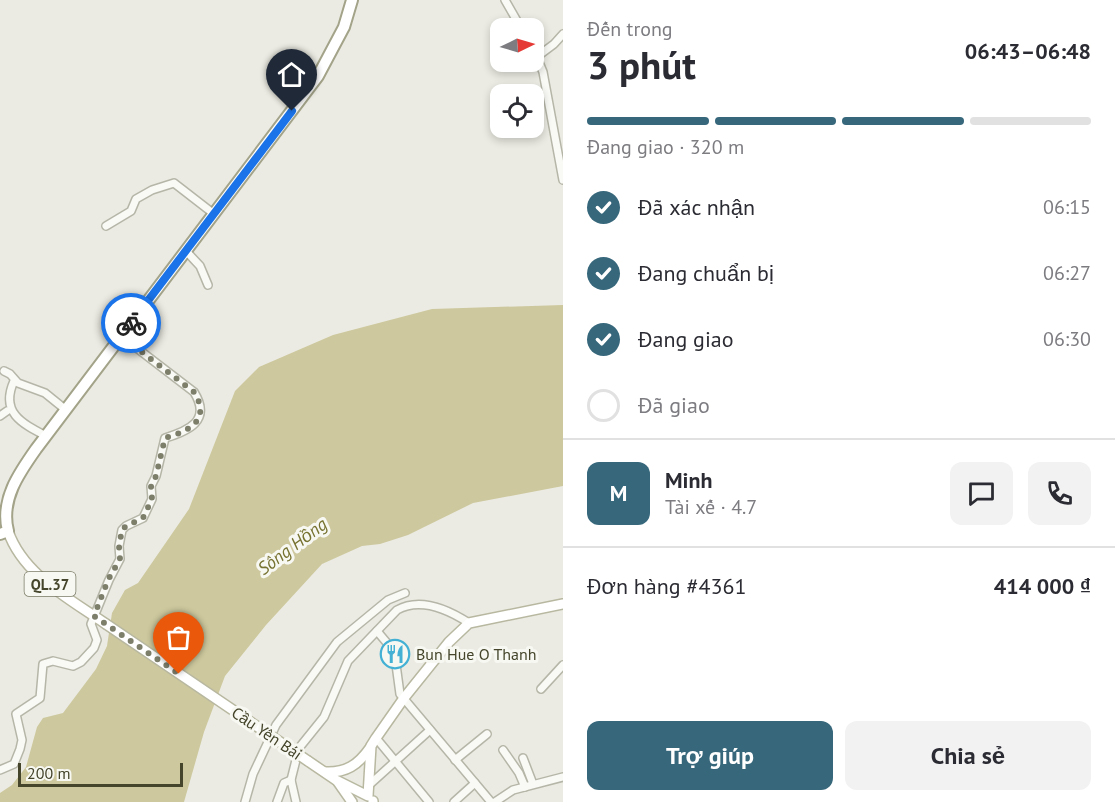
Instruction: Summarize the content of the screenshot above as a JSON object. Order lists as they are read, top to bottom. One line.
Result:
{"streets":{"highway":["QL.37"],"main road":["Cầu Yên Bái"]},"crossings":[["QL.37","Cầu Yên Bái"]],"water":["Sông Hồng"],"places":{"restaurant":["Bun Hue O Thanh"]},"scale_bar":"200 m","north":"right","page":{"heading":["3 phút","Đến trong","06:43–06:48"],"panel":["Minh","Tài xế · 4.7","Đơn hàng #4361","414 000 ₫"],"bar":"Đang giao · 320 m","list":[["Đã xác nhận","06:15"],["Đang chuẩn bị","06:27"],["Đang giao","06:30"],"Đã giao"],"round":"M","buttons":["Trợ giúp","Chia sẻ"],"scale":"200 m"}}
